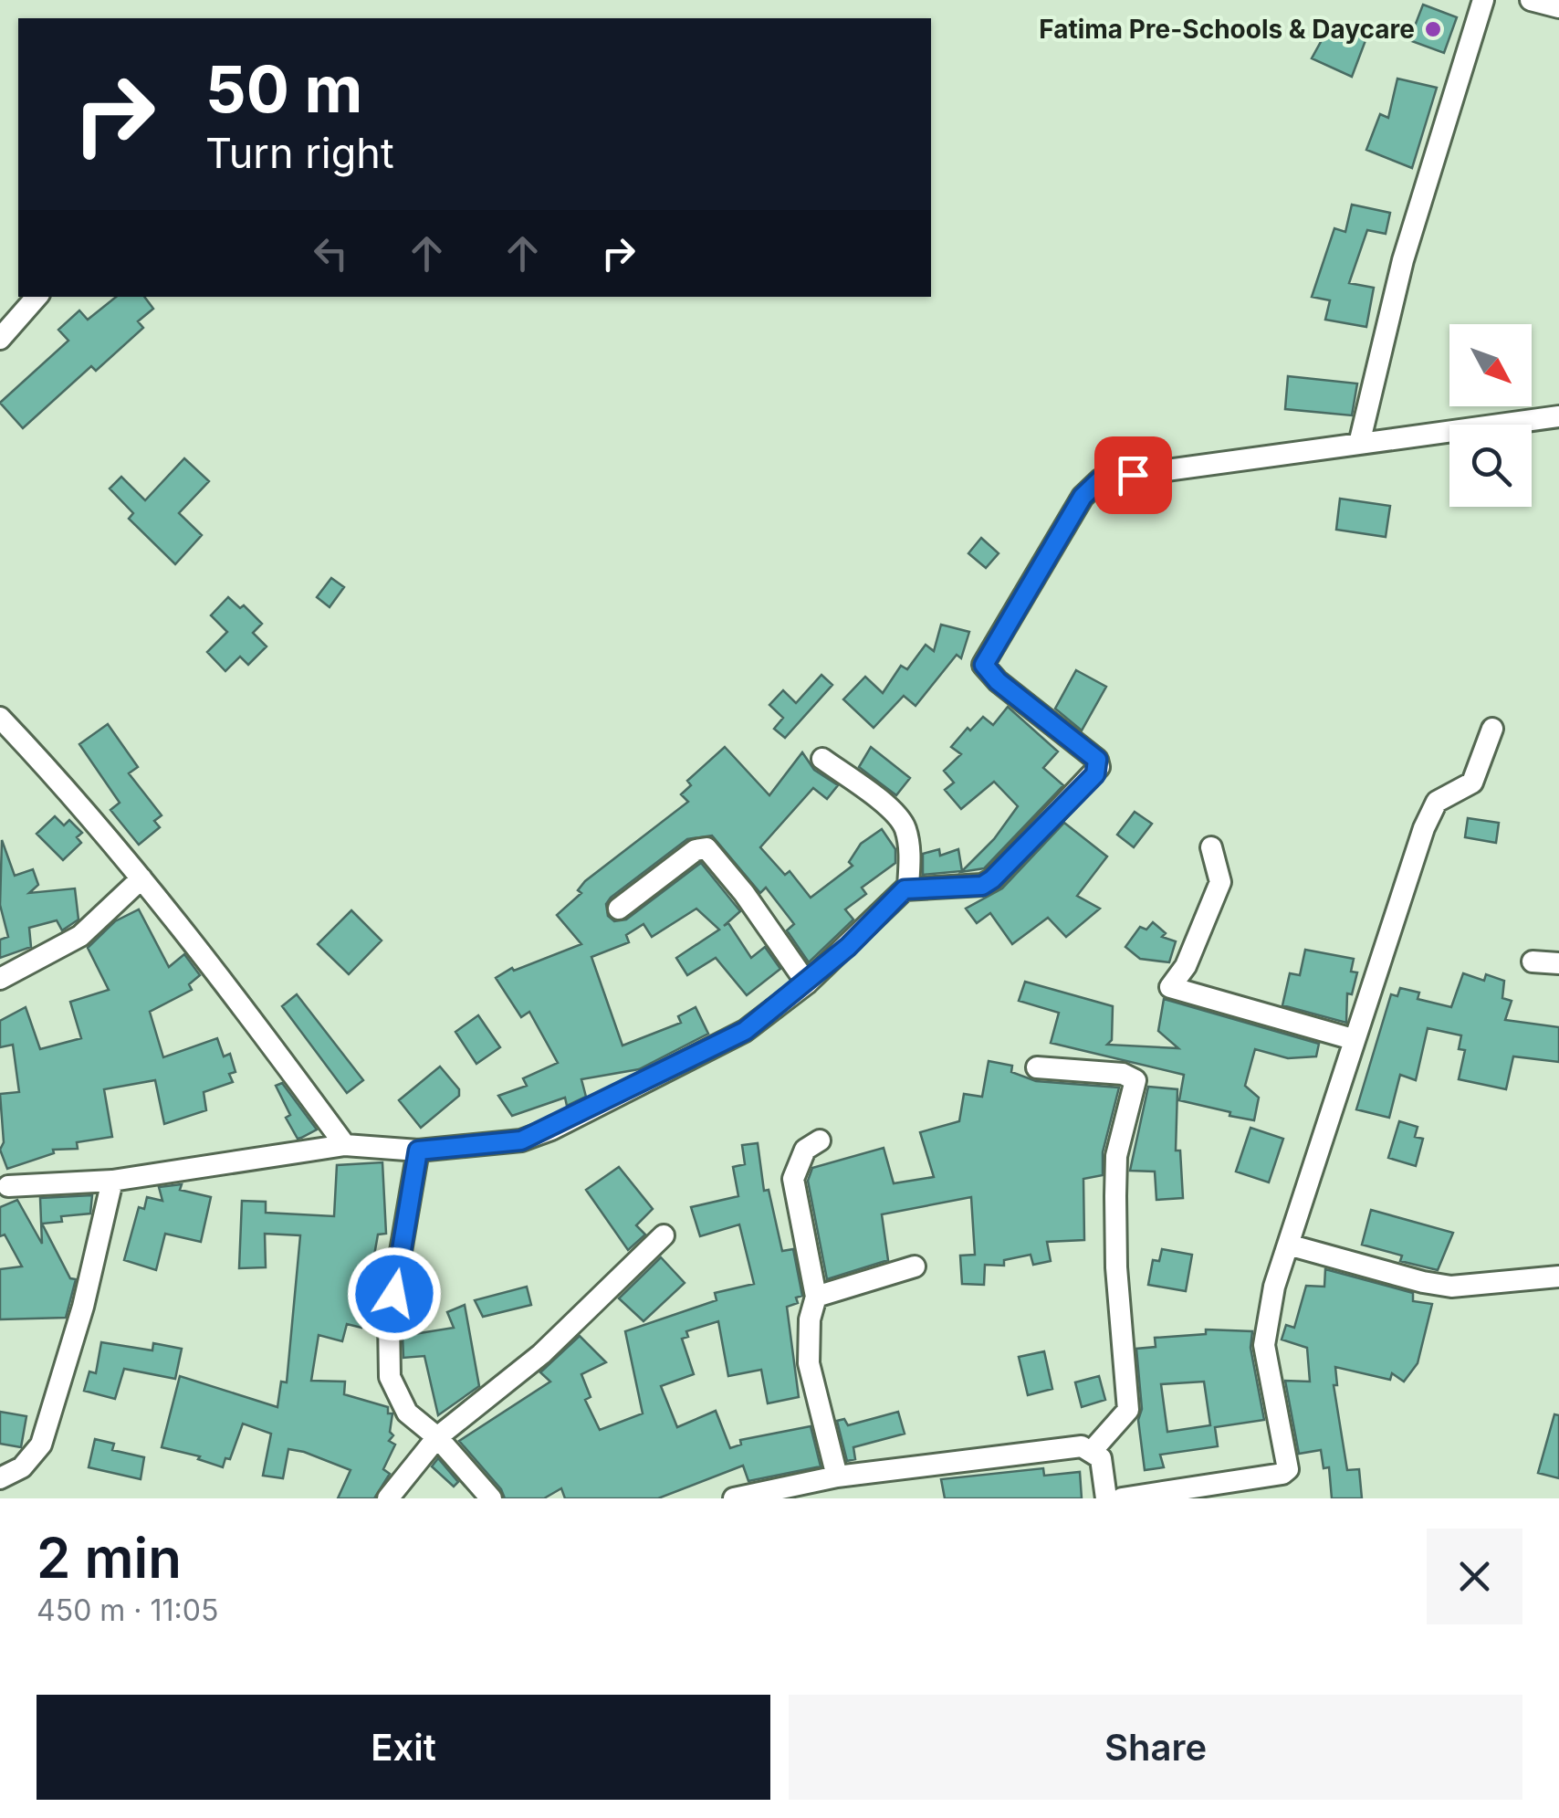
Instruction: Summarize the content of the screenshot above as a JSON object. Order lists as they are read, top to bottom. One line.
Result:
{"places":["Fatima Pre-Schools & Daycare"],"north":"bottom right","page":{"turn":["50 m","Turn right"],"heading":["2 min","450 m · 11:05"],"buttons":["Exit","Share"]}}
